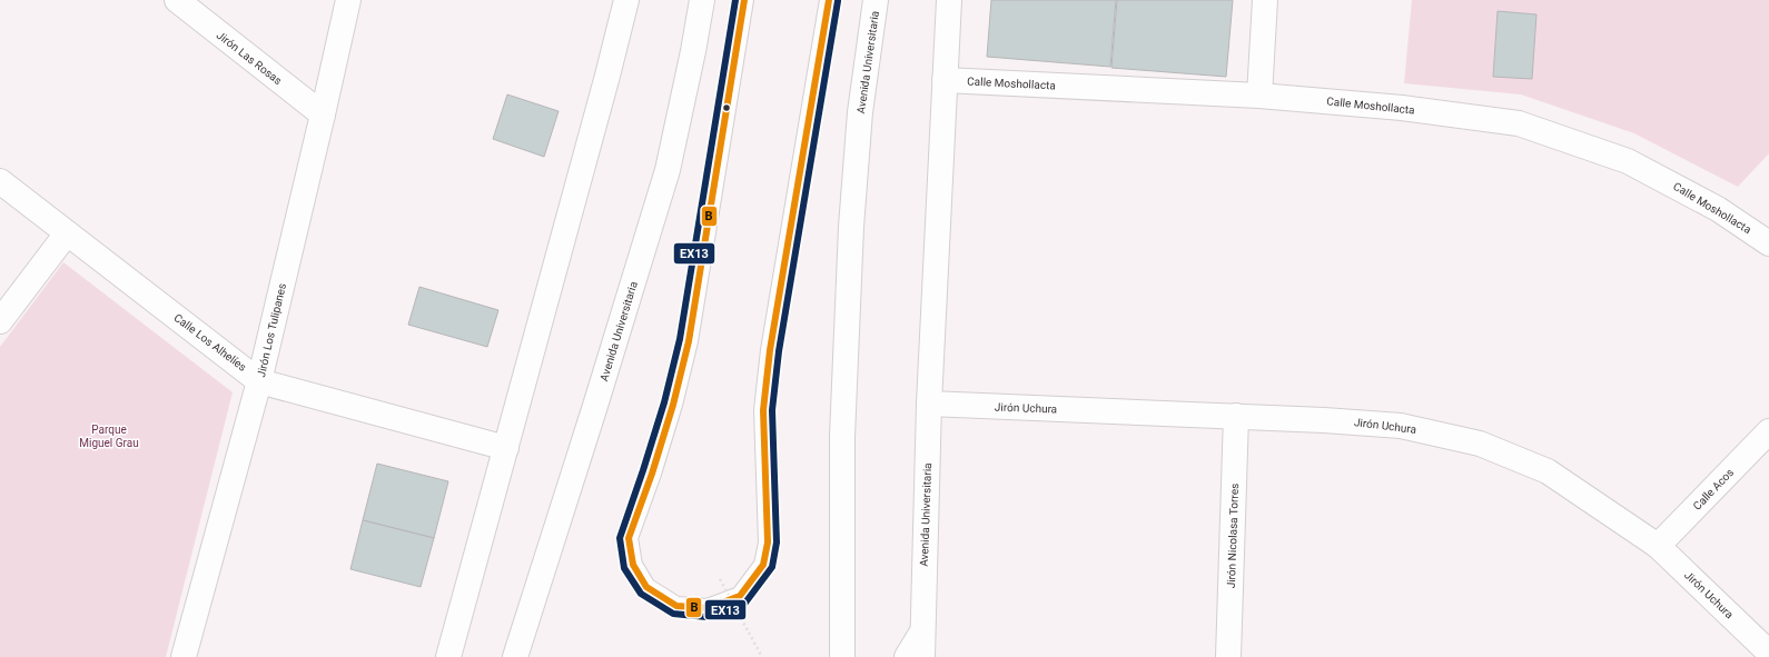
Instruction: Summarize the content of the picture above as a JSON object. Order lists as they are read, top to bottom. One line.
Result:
{"streets":{"street":["Jirón Las Rosas","Avenida Universitaria","Calle Moshollacta","Jirón Los Tulipanes","Calle Los Alhelíes","Jirón Uchura","Calle Acos","Jirón Nicolasa Torres"]},"crossings":[["Jirón Las Rosas","Jirón Los Tulipanes"],["Avenida Universitaria","Calle Moshollacta"],["Avenida Universitaria","Jirón Uchura"],["Jirón Los Tulipanes","Calle Los Alhelíes"],["Jirón Uchura","Calle Acos"],["Jirón Uchura","Jirón Nicolasa Torres"]],"parks":["Parque Miguel Grau"],"lines":["transit line B","transit line EX13"]}
